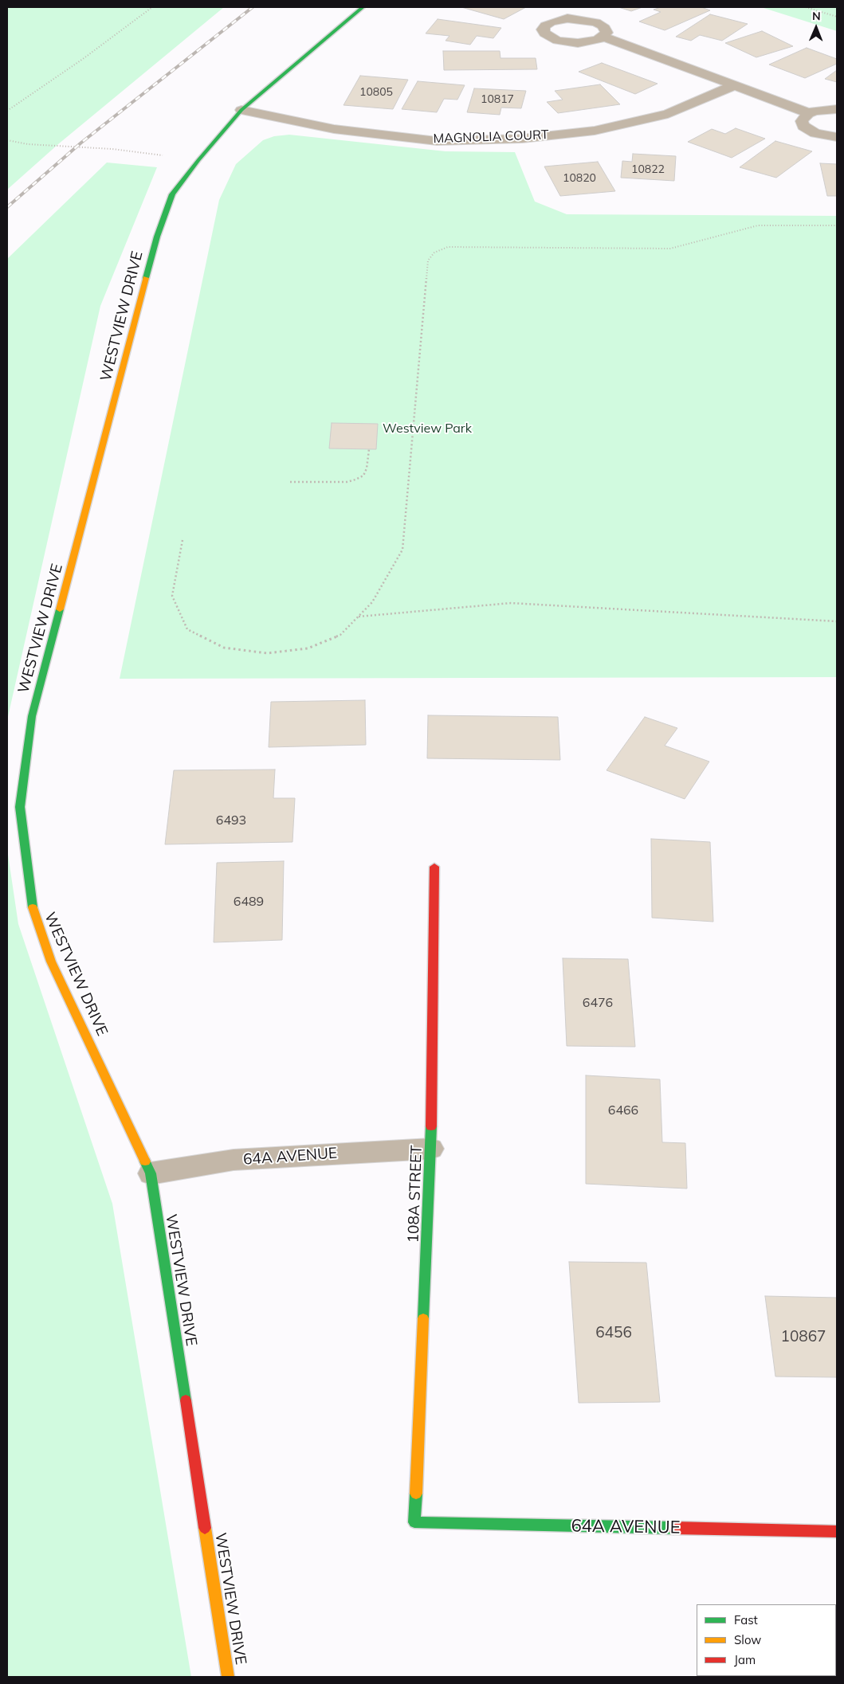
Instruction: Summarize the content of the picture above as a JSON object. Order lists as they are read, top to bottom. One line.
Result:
{"streets":{"street":["MAGNOLIA COURT","WESTVIEW DRIVE","64A AVENUE","108A STREET"]},"crossings":[["MAGNOLIA COURT","WESTVIEW DRIVE"],["WESTVIEW DRIVE","64A AVENUE"],["64A AVENUE","108A STREET"]],"parks":["Westview Park"],"house_numbers":["10805","10817","10822","10820","6493","6489","6476","6466","6456","10867"],"legend":["Fast","Slow","Jam"],"north":"top"}
